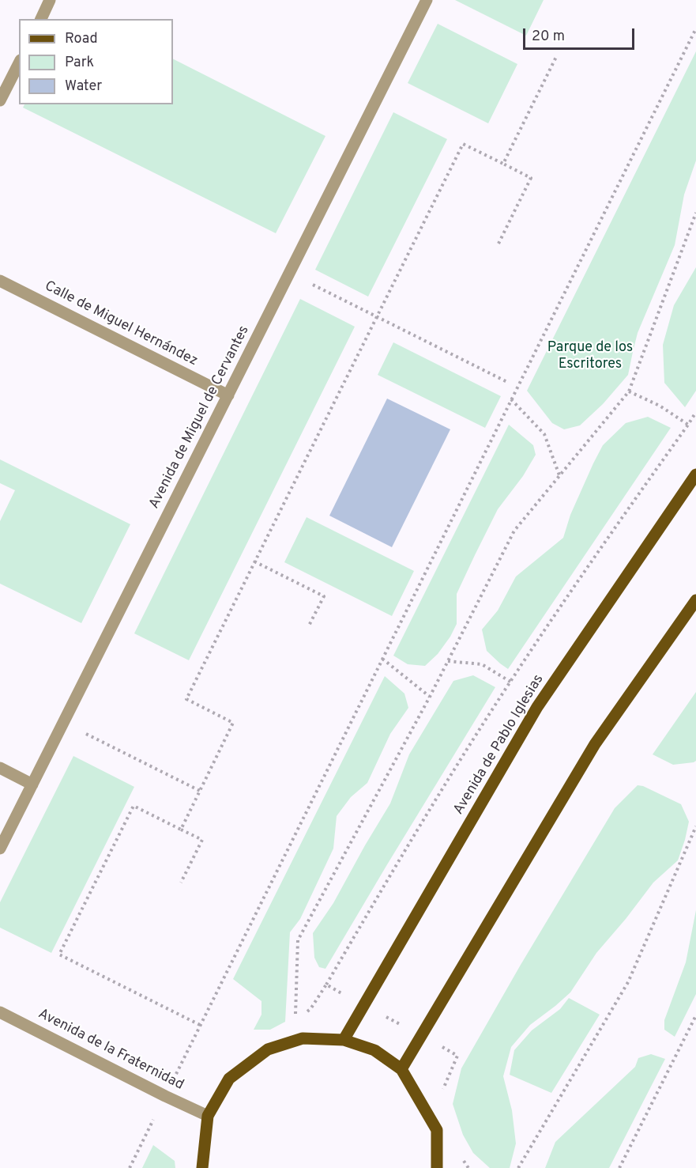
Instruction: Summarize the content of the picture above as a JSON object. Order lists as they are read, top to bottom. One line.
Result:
{"streets":{"main road":["Avenida de Pablo Iglesias"],"street":["Calle de Miguel Hernández","Avenida de Miguel de Cervantes","Avenida de la Fraternidad"]},"crossings":[["Calle de Miguel Hernández","Avenida de Miguel de Cervantes"]],"parks":["Parque de los Escritores"],"legend":["Road","Park","Water"],"scale_bar":"20 m"}
